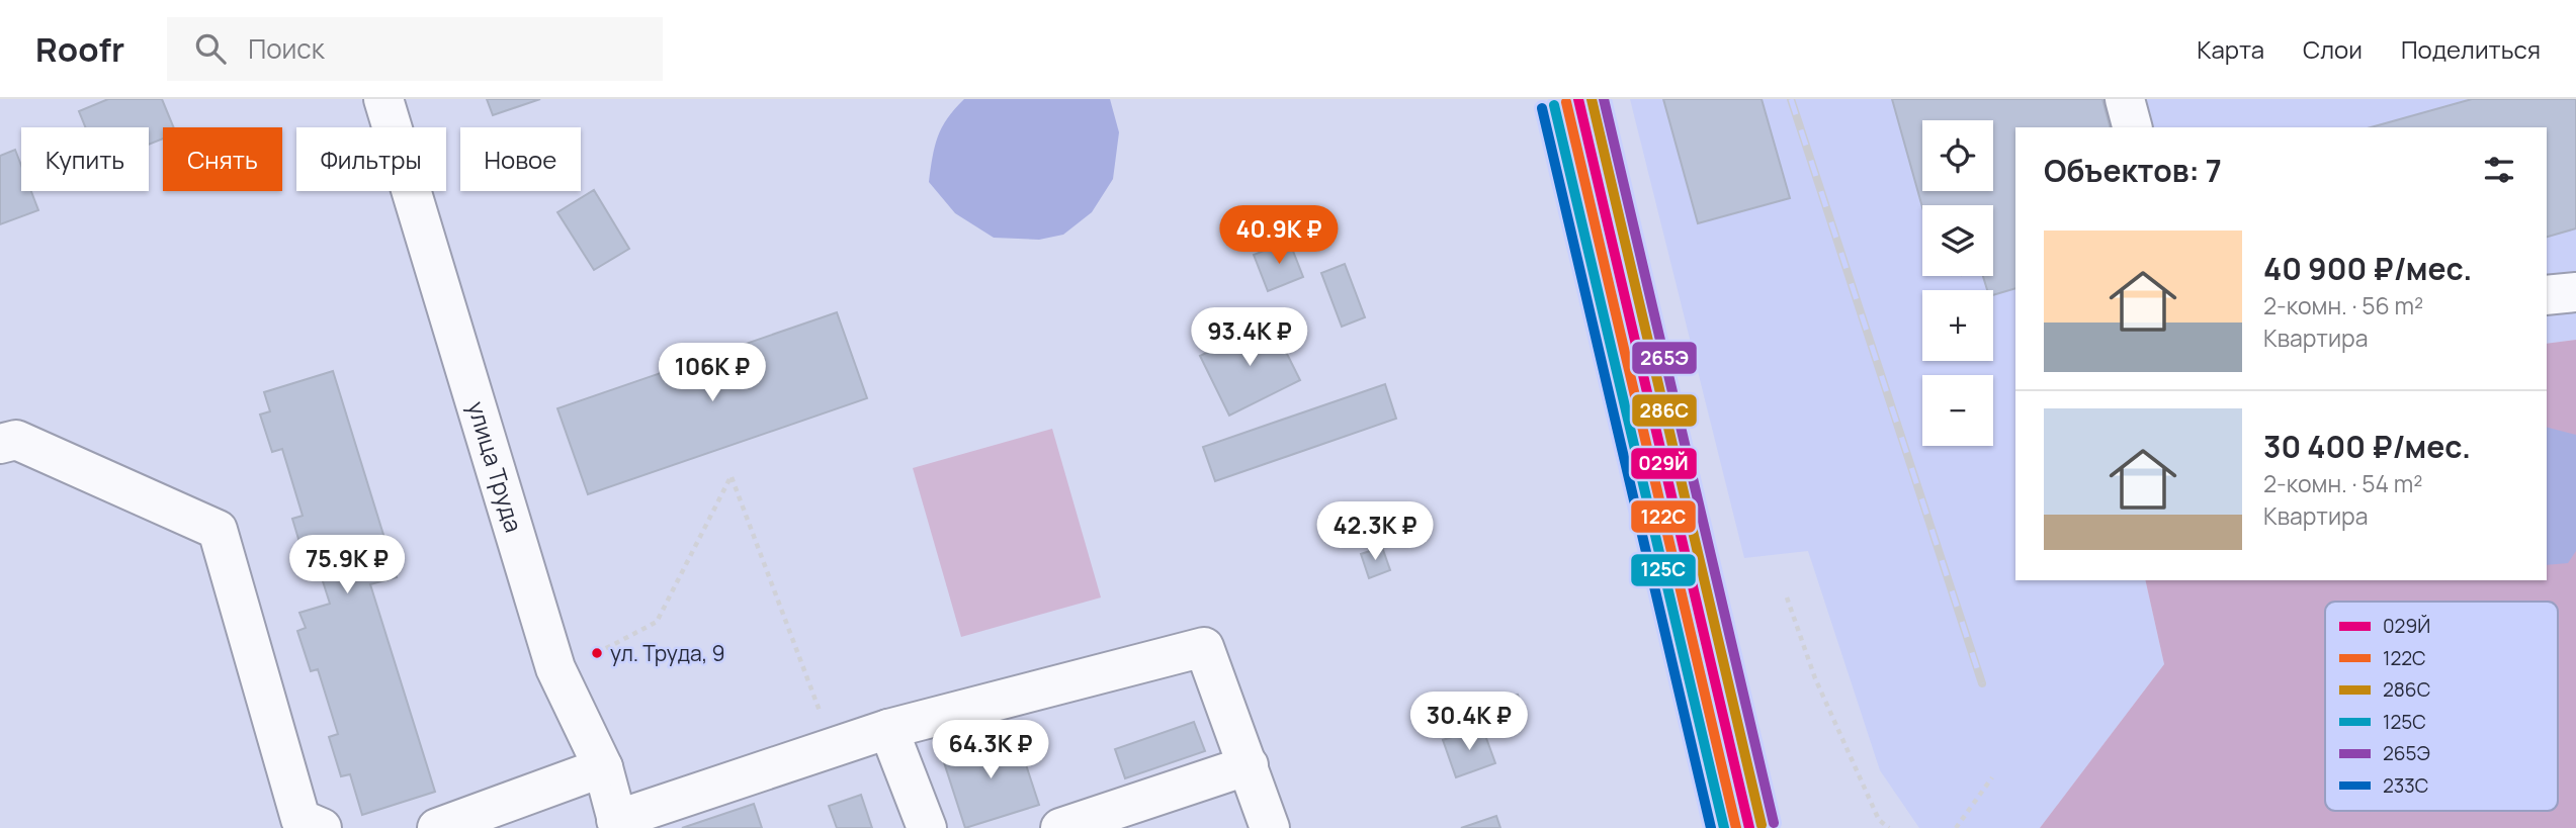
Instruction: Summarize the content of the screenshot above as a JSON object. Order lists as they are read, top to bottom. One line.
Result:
{"streets":{"street":["улица Труда"]},"places":["ул. Труда, 9"],"lines":["transit line 029Й","transit line 286С","transit line 265Э","transit line 122С","transit line 125С","transit line 233С"],"legend":["029Й","122С","286С","125С","265Э","233С"],"page":{"header":"Roofr","search":"Поиск","nav":["Карта","Слои","Поделиться"],"map_buttons":["+","−"],"chip":["Купить","Снять","Фильтры","Новое"],"heading":"Объектов: 7","price":["40.9K ₽","93.4K ₽","106K ₽","42.3K ₽","75.9K ₽","30.4K ₽","64.3K ₽"],"list":[{"name":"40 900 ₽/мес.","note":"2-комн. · 56 m² · Квартира"},{"name":"30 400 ₽/мес.","note":"2-комн. · 54 m² · Квартира"}]}}
